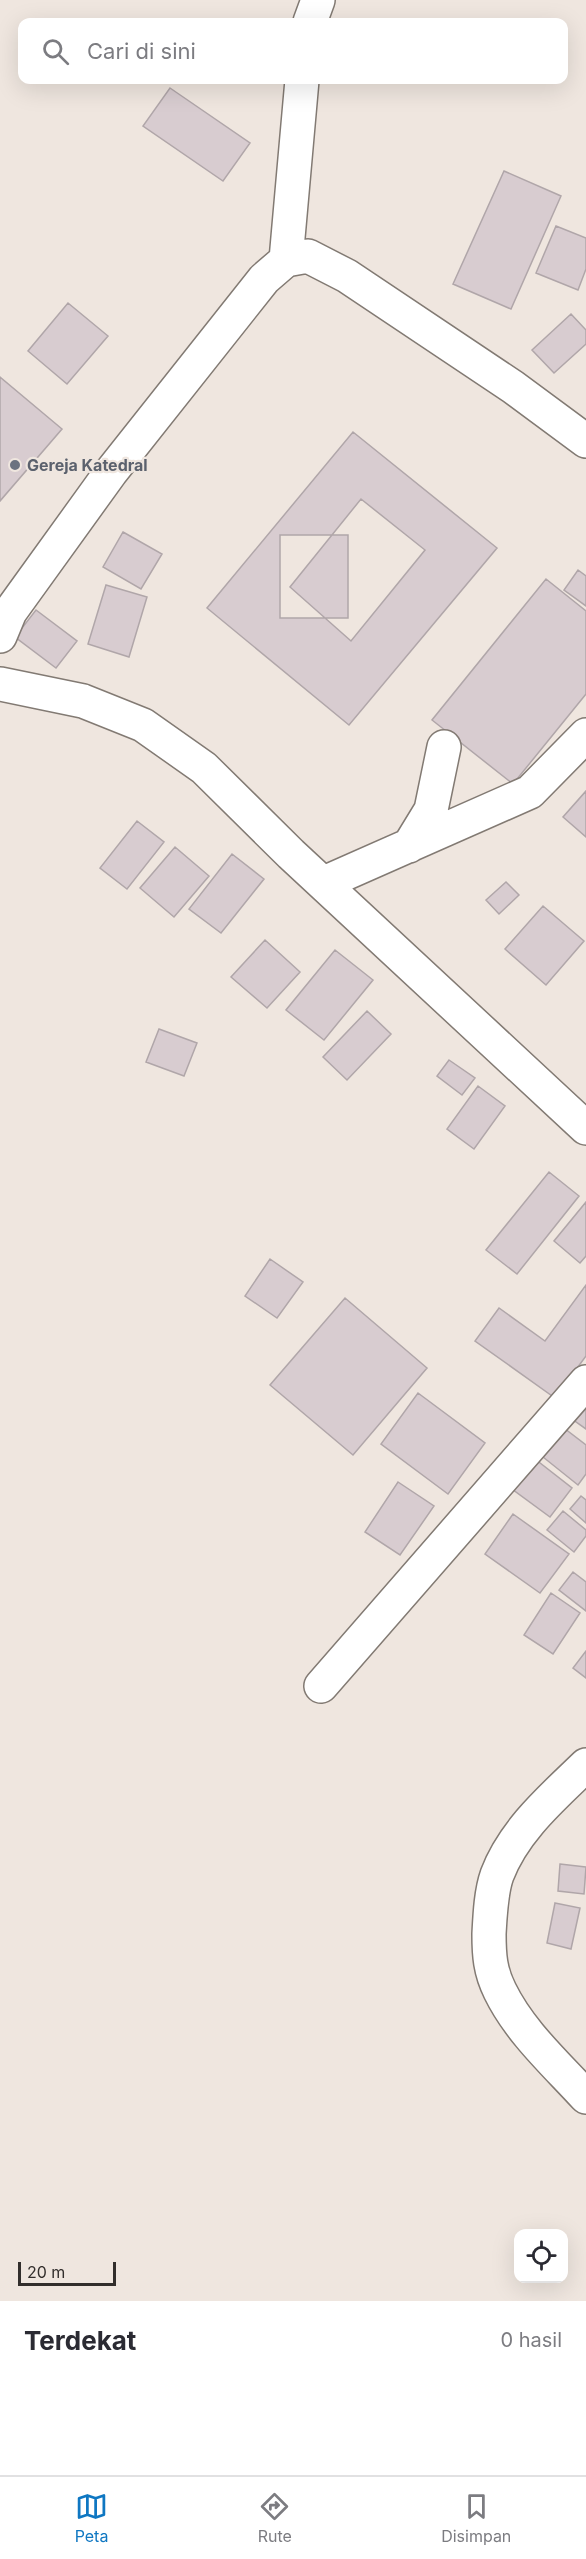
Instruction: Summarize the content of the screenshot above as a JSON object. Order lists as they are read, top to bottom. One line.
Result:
{"places":["Gereja Katedral"],"scale_bar":"20 m","page":{"search":"Cari di sini","scale":"20 m","heading":["Terdekat","0 hasil"],"nav":["Peta","Rute","Disimpan"]}}
